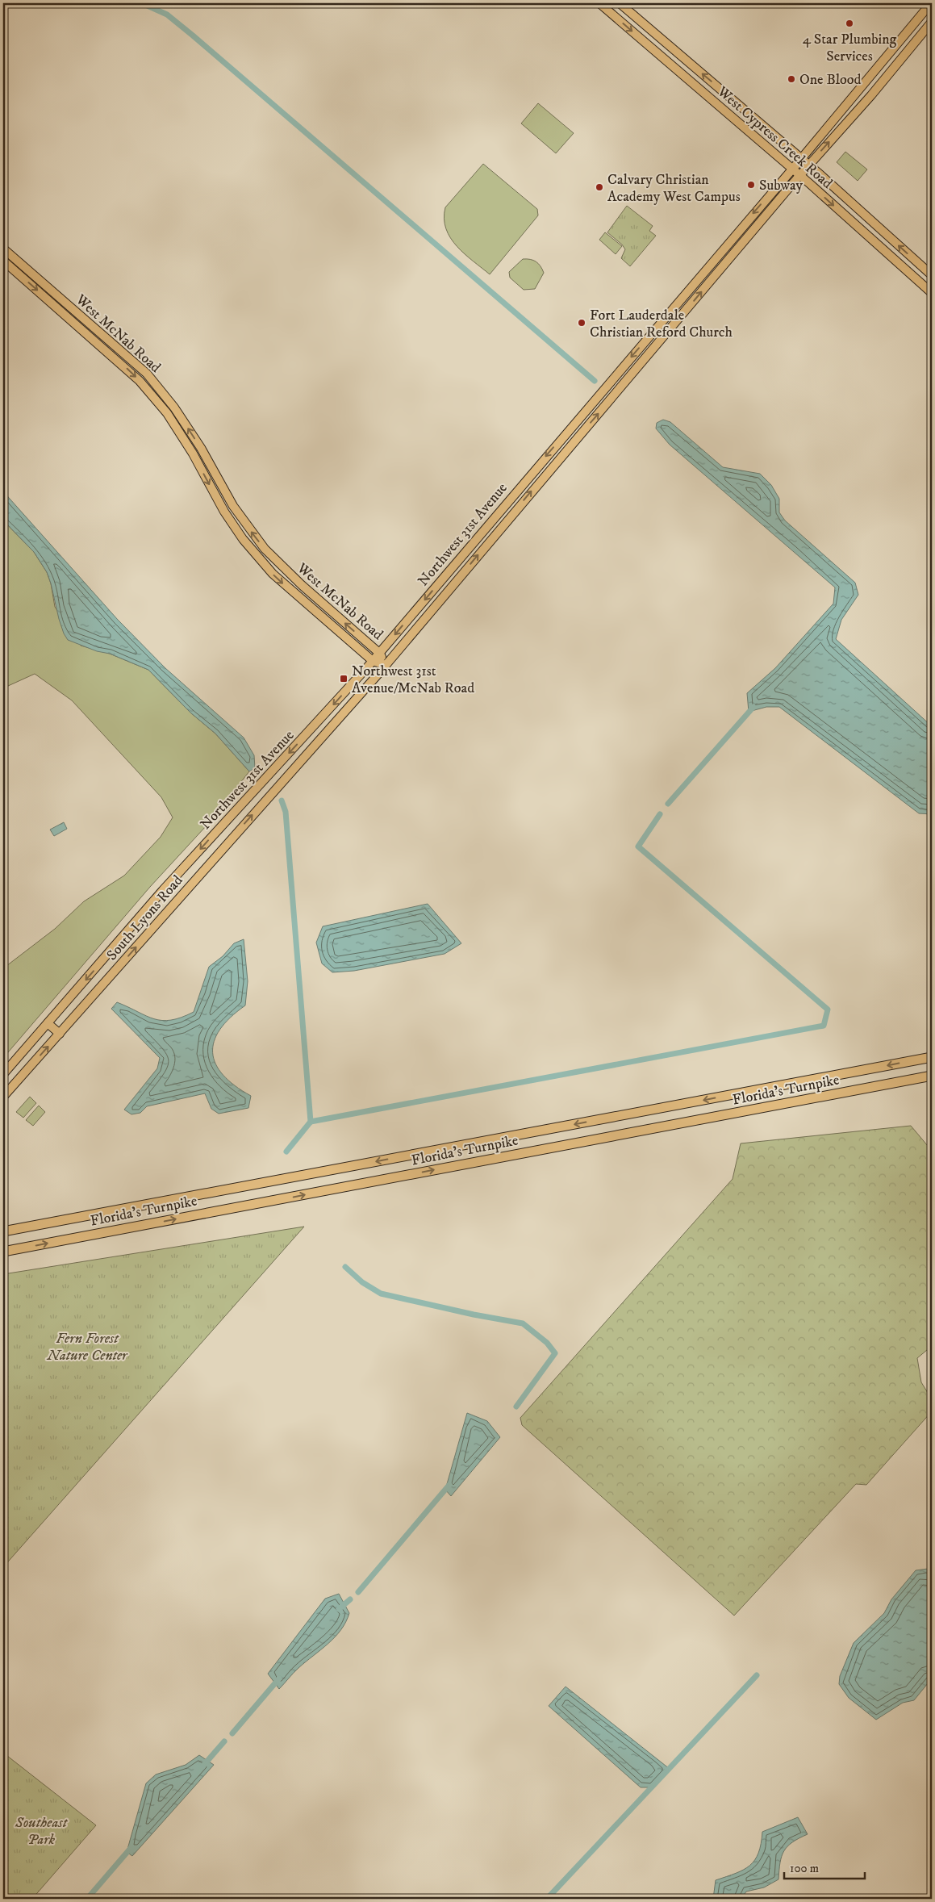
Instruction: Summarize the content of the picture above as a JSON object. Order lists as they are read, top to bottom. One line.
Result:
{"streets":{"highway":["Florida's Turnpike"],"main road":["West Cypress Creek Road","West McNab Road","Northwest 31st Avenue","South Lyons Road"]},"crossings":[["West Cypress Creek Road","Northwest 31st Avenue"],["West McNab Road","Northwest 31st Avenue"],["Northwest 31st Avenue","South Lyons Road"]],"one_way":["South Lyons Road"],"parks":["Fern Forest Nature Center","Southeast Park"],"places":{"other":["4 Star Plumbing Services","One Blood","Subway","Calvary Christian Academy West Campus","Fort Lauderdale Christian Reford Church"],"transit":["Northwest 31st Avenue/McNab Road"]},"scale_bar":"100 m"}
